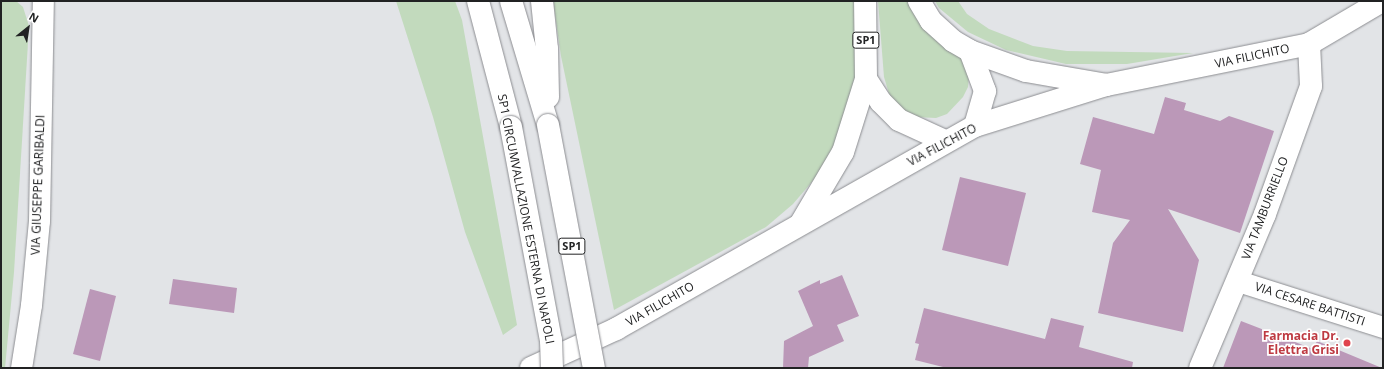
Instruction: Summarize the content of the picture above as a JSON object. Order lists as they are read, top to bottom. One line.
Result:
{"streets":{"main road":["SP1","VIA FILICHITO","VIA TAMBURRIELLO","SP1 CIRCUMVALLAZIONE ESTERNA DI NAPOLI"],"street":["VIA GIUSEPPE GARIBALDI","VIA CESARE BATTISTI"]},"crossings":[["SP1","VIA FILICHITO"],["VIA FILICHITO","VIA TAMBURRIELLO"],["VIA TAMBURRIELLO","VIA CESARE BATTISTI"]],"places":["Farmacia Dr. Elettra Grisi"],"north":"top right"}
